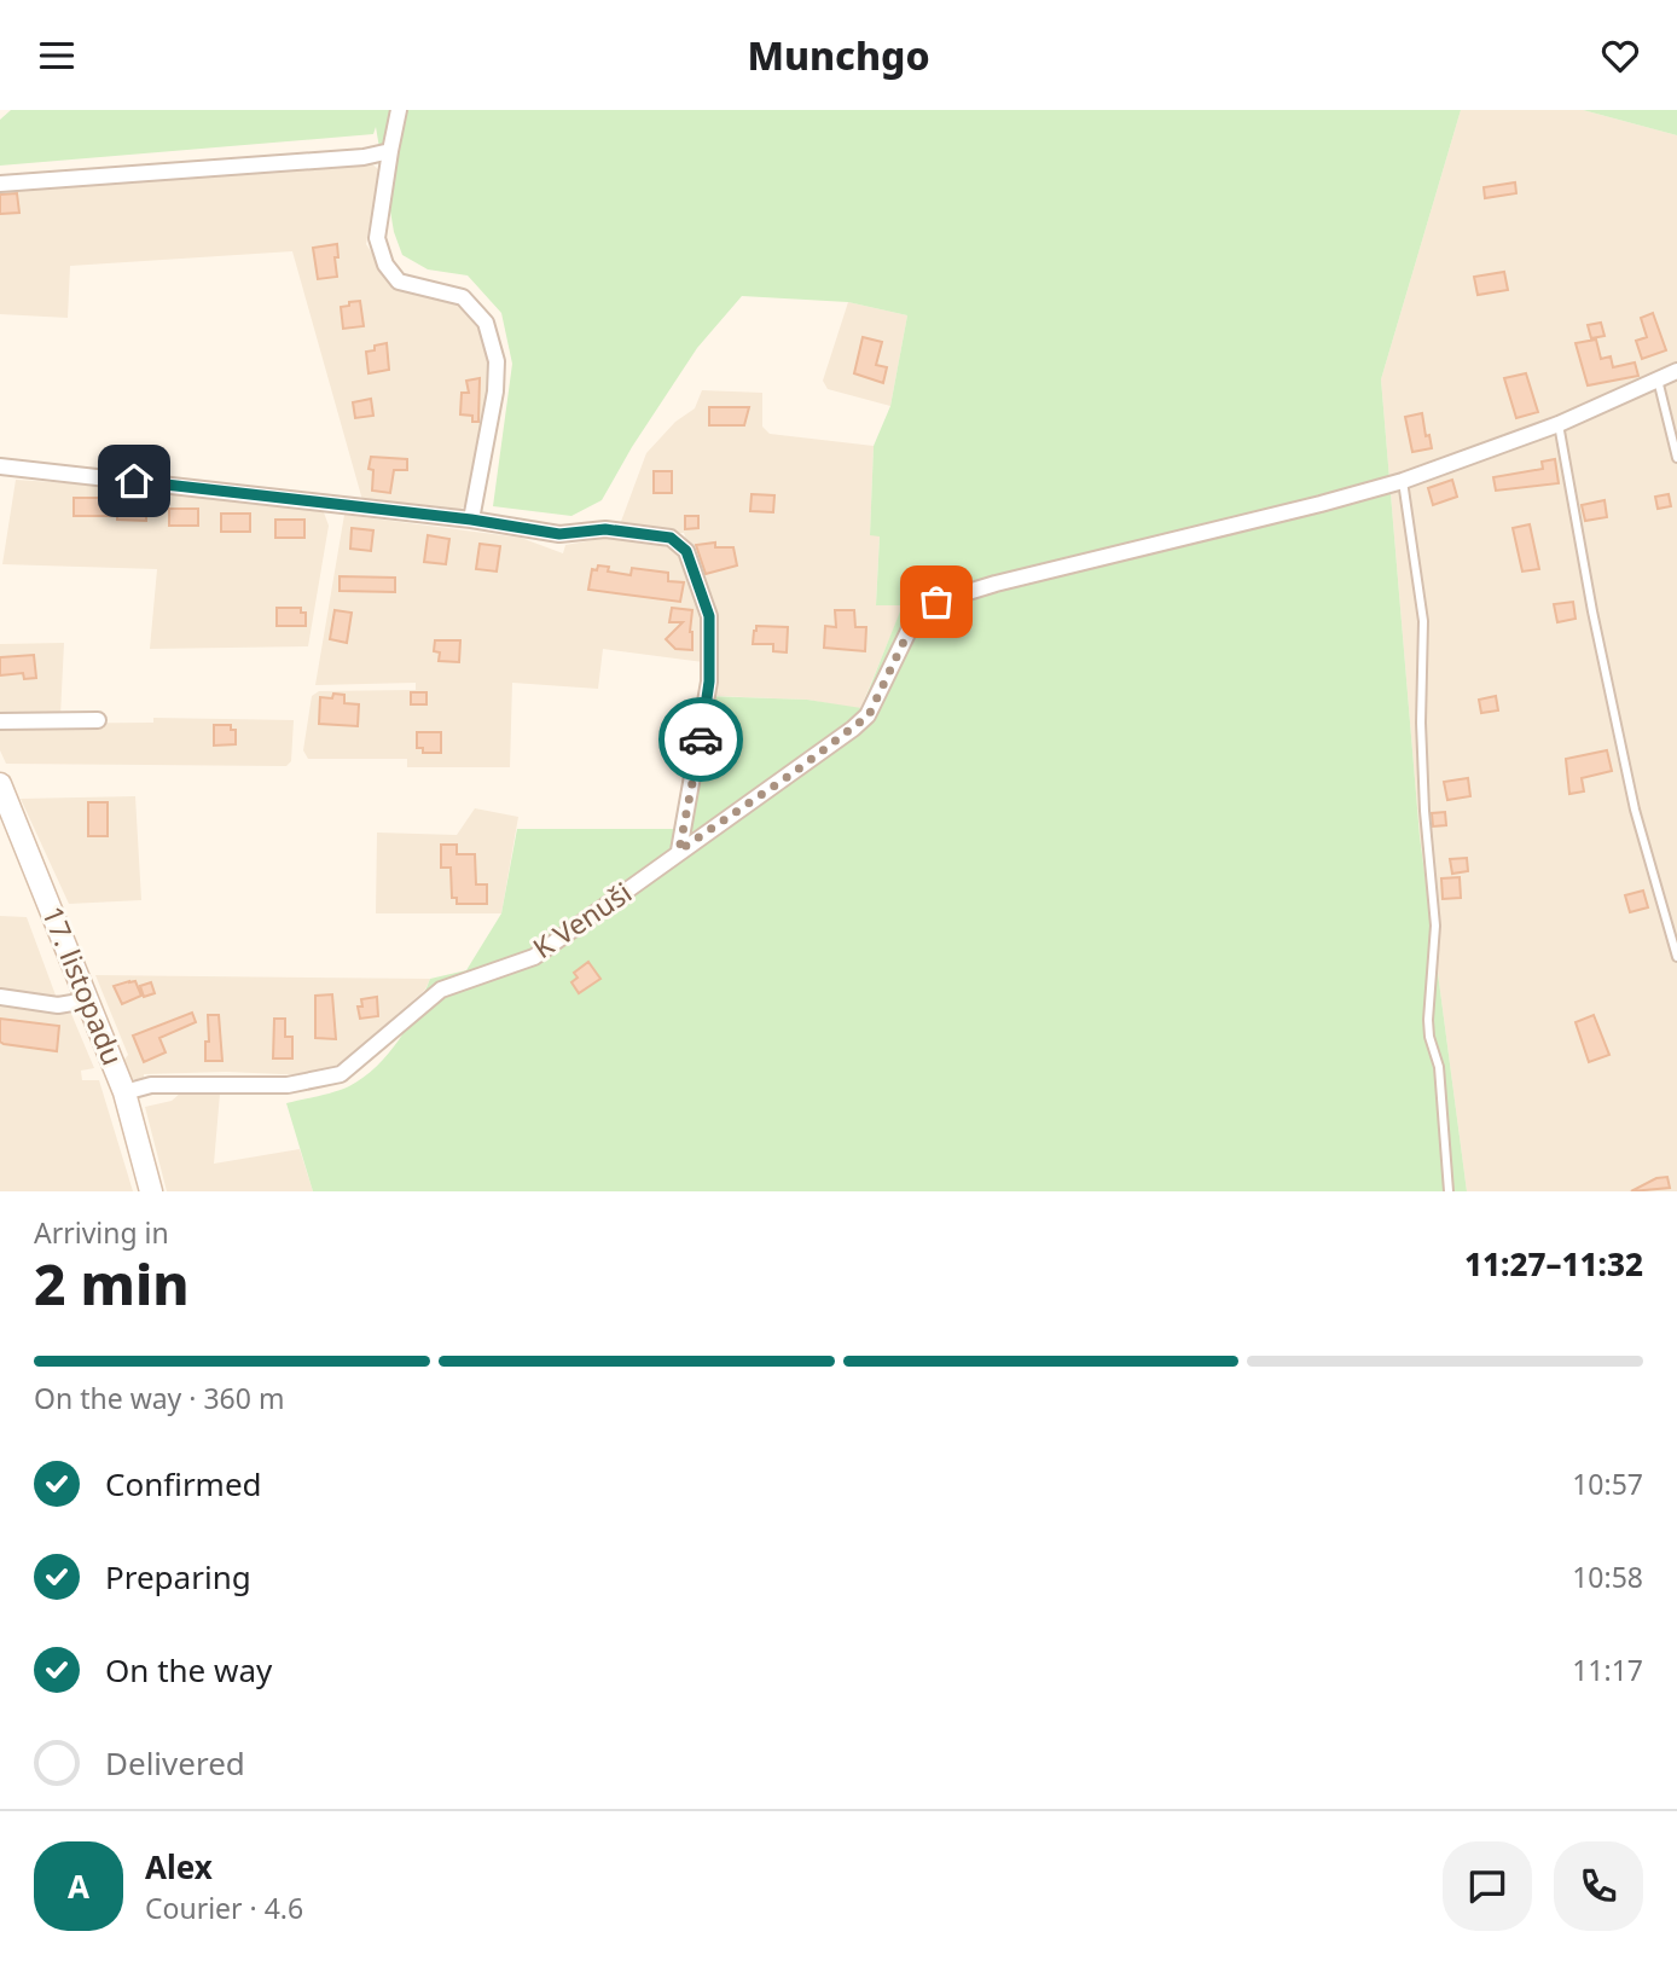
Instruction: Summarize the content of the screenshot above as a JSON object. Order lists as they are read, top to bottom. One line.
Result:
{"streets":{"main road":["17. listopadu"],"street":["K Venuši"]},"crossings":[["K Venuši","17. listopadu"]],"page":{"header":"Munchgo","heading":["2 min","Arriving in","11:27–11:32"],"panel":["Alex","Courier · 4.6"],"bar":"On the way · 360 m","list":[["Confirmed","10:57"],["Preparing","10:58"],["On the way","11:17"],"Delivered"],"round":"A"}}
